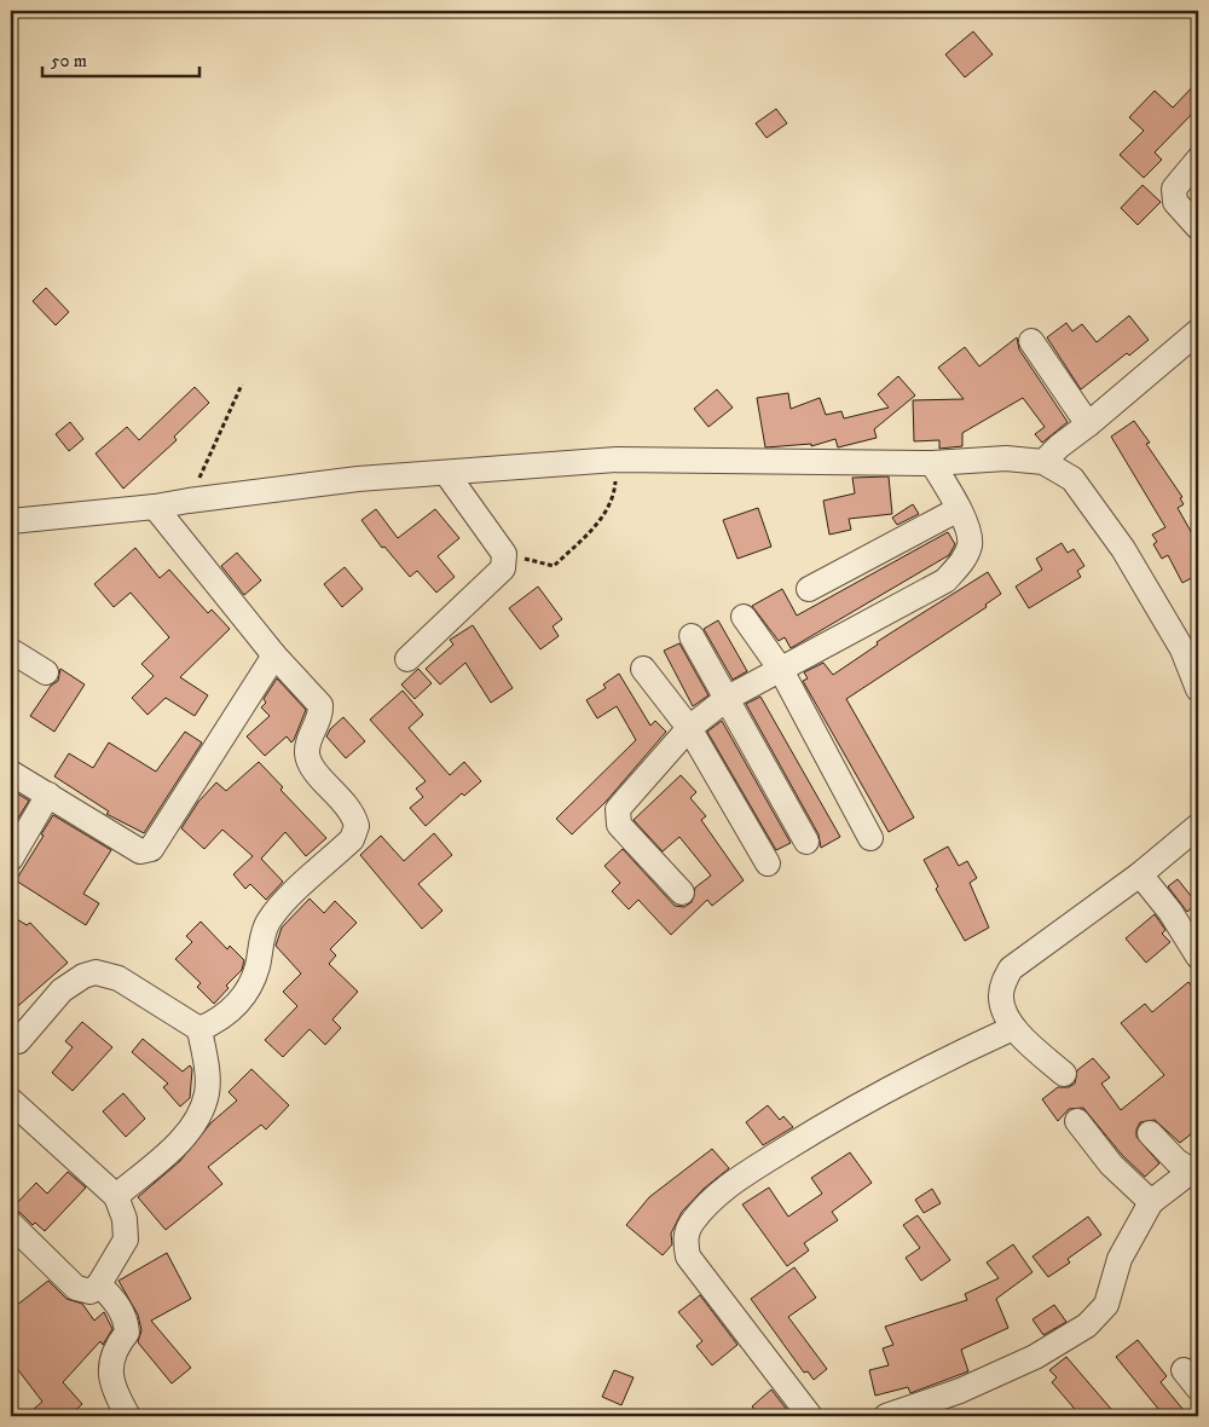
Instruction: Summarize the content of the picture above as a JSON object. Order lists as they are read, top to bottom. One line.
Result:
{"scale_bar":"50 m"}
